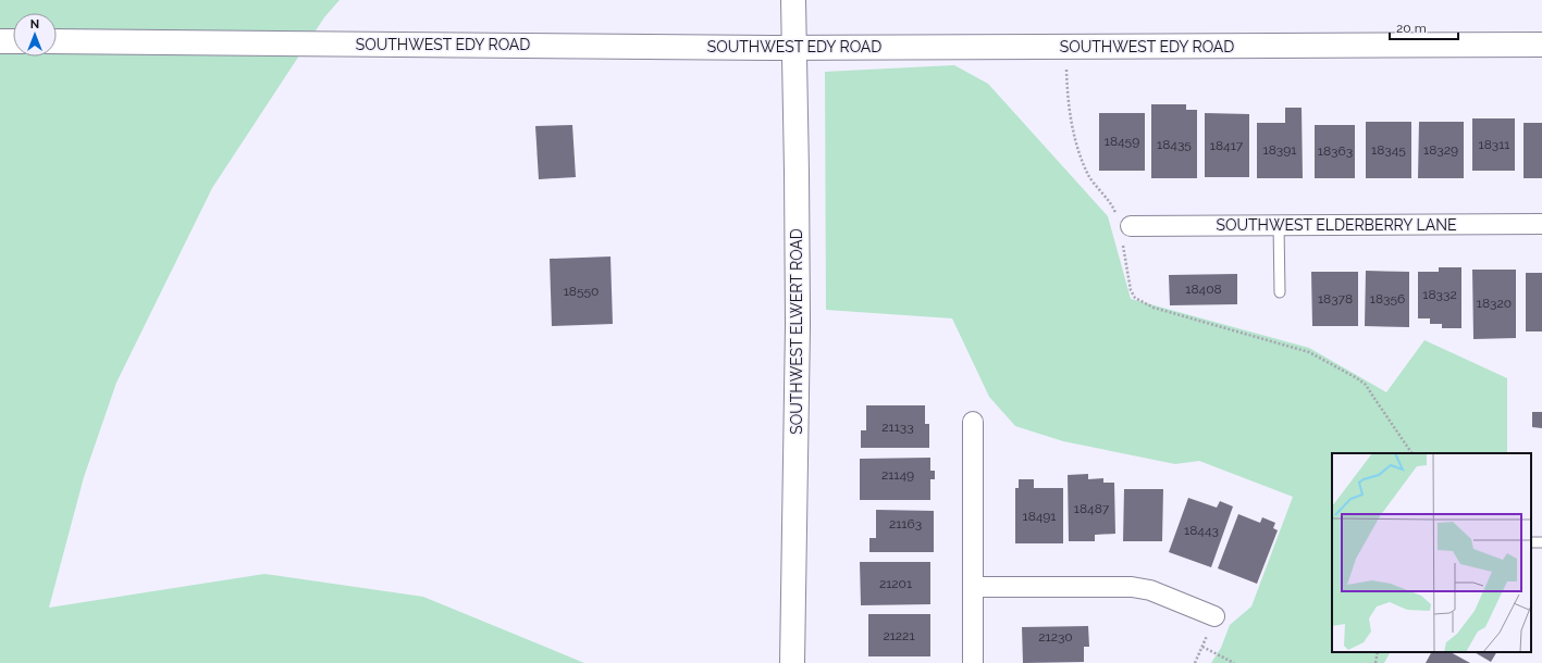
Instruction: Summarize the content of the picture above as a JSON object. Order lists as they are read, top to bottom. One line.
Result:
{"streets":{"main road":["SOUTHWEST EDY ROAD","SOUTHWEST ELWERT ROAD"],"street":["SOUTHWEST ELDERBERRY LANE"]},"crossings":[["SOUTHWEST EDY ROAD","SOUTHWEST ELWERT ROAD"]],"house_numbers":["18459","18435","18311","18417","18391","18345","18329","18363","18408","18550","18332","18378","18356","18320","21133","21149","18487","18491","21163","18443","21201","21221","21230"],"scale_bar":"20 m","north":"top"}
